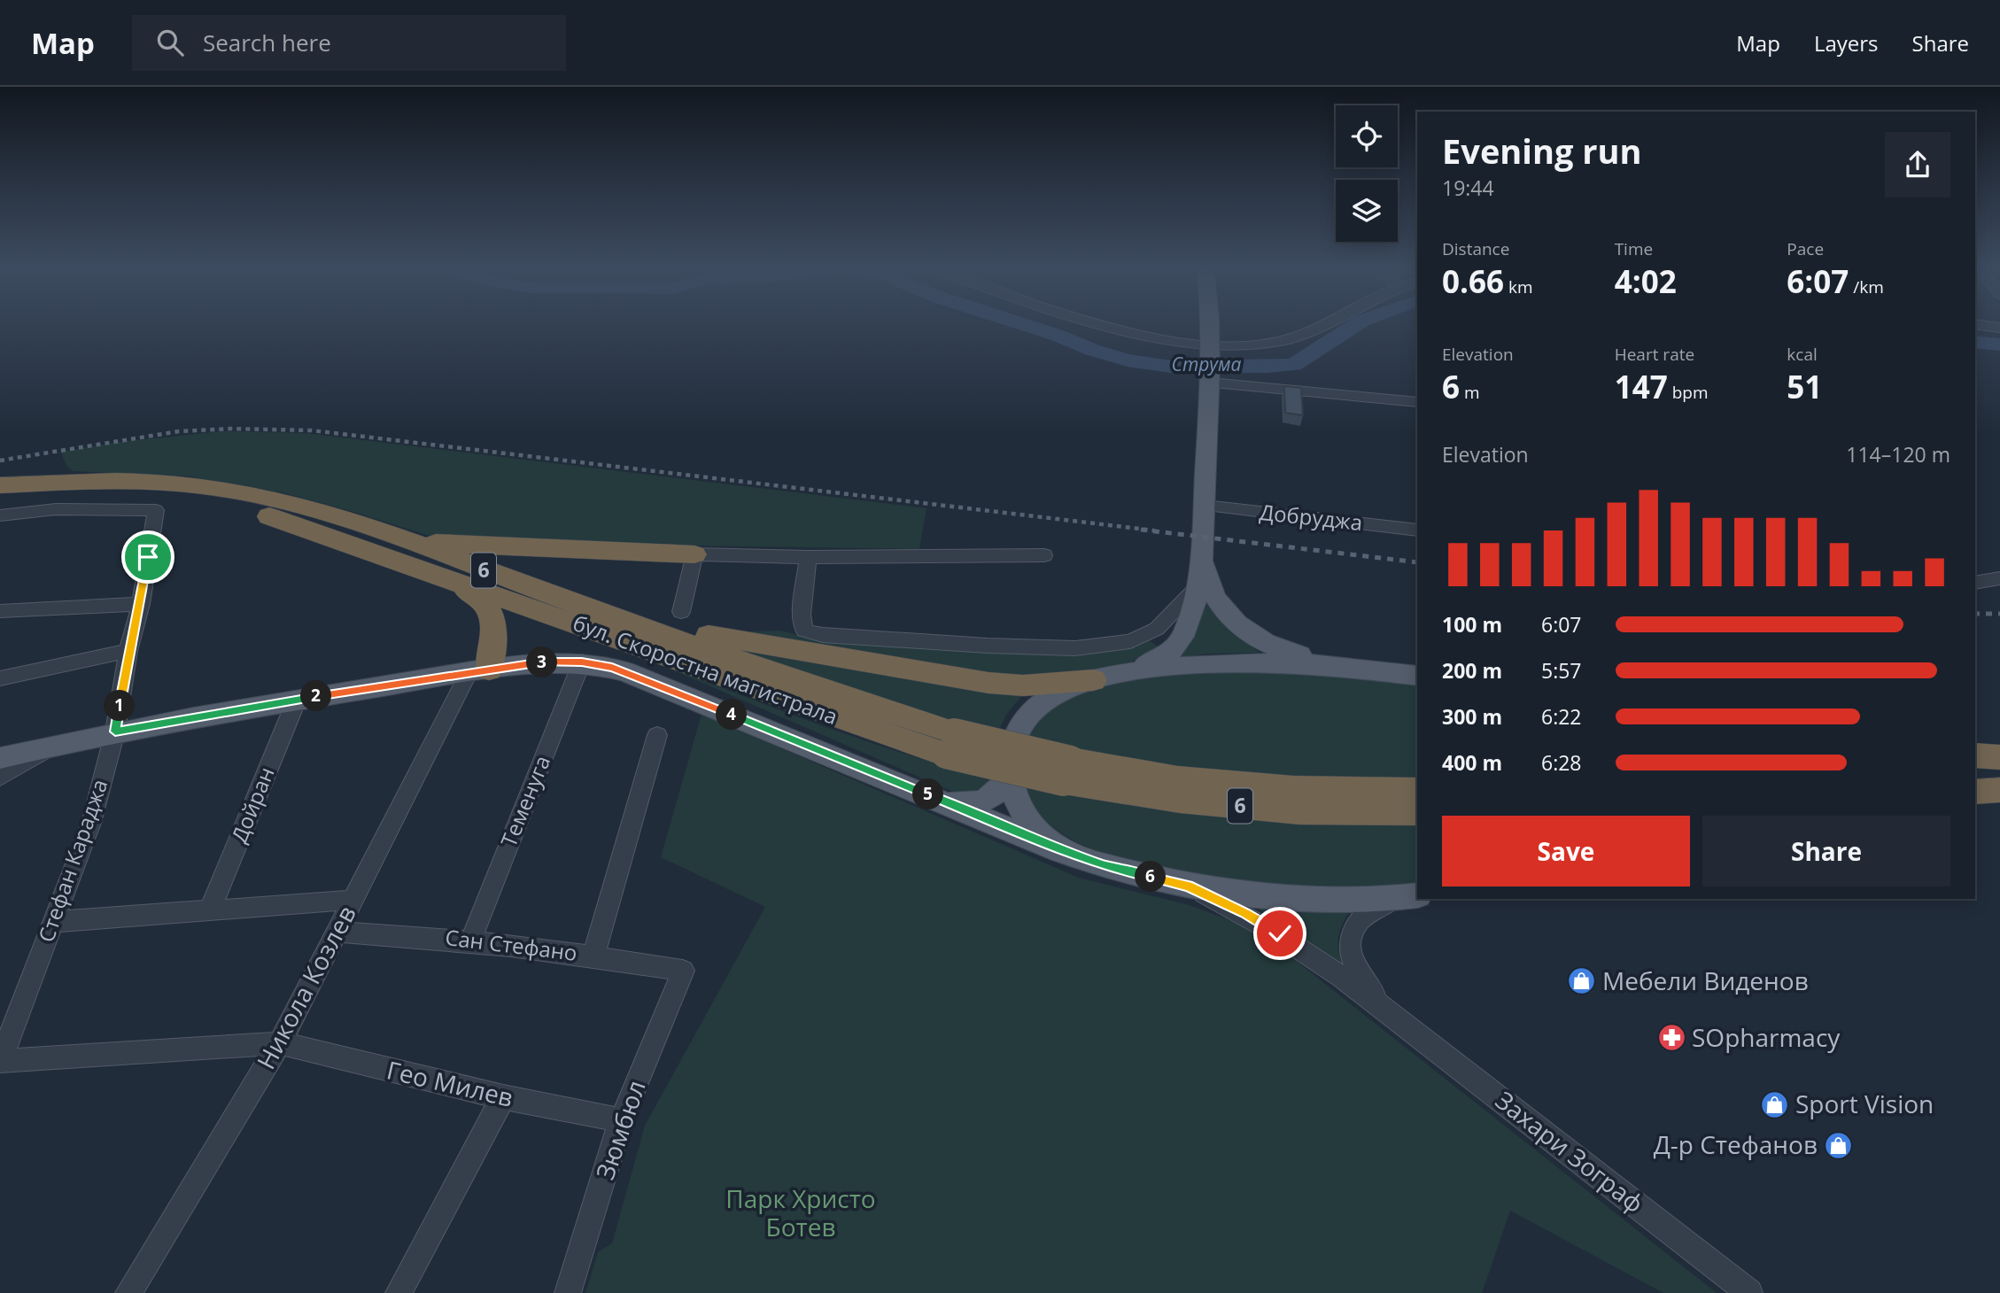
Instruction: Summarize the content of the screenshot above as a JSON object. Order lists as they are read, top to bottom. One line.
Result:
{"streets":{"highway":["6","бул. Скоростна магистрала"],"street":["Добруджа","Теменуга","Дойран","Стефан Караджа","Сан Стефано","Никола Козлев","Гео Милев","Зюмбюл","Захари Зограф"]},"crossings":[["Теменуга","Сан Стефано"],["Стефан Караджа","Гео Милев"],["Сан Стефано","Никола Козлев"],["Сан Стефано","Зюмбюл"],["Никола Козлев","Гео Милев"],["Гео Милев","Зюмбюл"]],"water":["Струма"],"parks":["Парк Христо Ботев"],"places":{"shop":["Мебели Виденов","Sport Vision","Д-р Стефанов"],"pharmacy":["SOpharmacy"]},"page":{"header":"Map","search":"Search here","nav":["Map","Layers","Share"],"heading":["Evening run","19:44"],"stats":[["Distance","0.66 km"],["Time","4:02"],["Pace","6:07 /km"],["Elevation","6 m"],["Heart rate","147 bpm"],["kcal","51"]],"chart":["Elevation","114–120 m"],"list":[{"name":"100 m","note":"6:07"},{"name":"200 m","note":"5:57"},{"name":"300 m","note":"6:22"},{"name":"400 m","note":"6:28"}],"pins":["3","2","1","4","5","6"],"buttons":["Save","Share"]}}
